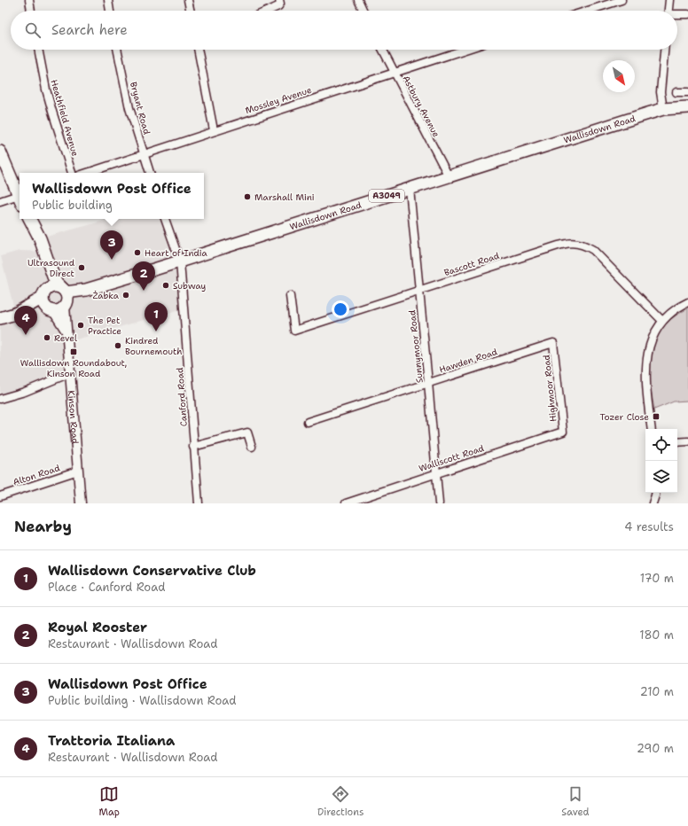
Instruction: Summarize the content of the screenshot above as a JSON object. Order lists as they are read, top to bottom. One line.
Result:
{"streets":{"main road":["Wallisdown Road","A3049"],"street":["Mossley Avenue","Astbury Avenue","Bryant Road","Heathfield Avenue","Bascott Road","Sunnymoor Road","Hawden Road","Highmoor Road","Canford Road","Kinson Road","Walliscott Road","Alton Road"]},"crossings":[["Mossley Avenue","Astbury Avenue"],["Mossley Avenue","Bryant Road"],["Astbury Avenue","Wallisdown Road"],["Wallisdown Road","Sunnymoor Road"],["Wallisdown Road","Canford Road"],["Wallisdown Road","Kinson Road"],["Bascott Road","Sunnymoor Road"],["Sunnymoor Road","Hawden Road"],["Sunnymoor Road","Walliscott Road"],["Hawden Road","Highmoor Road"],["Highmoor Road","Walliscott Road"],["Kinson Road","Alton Road"]],"places":{"other":["Marshall Mini","Heart of India","Ultrasound Direct","Subway","Żabka","The Pet Practice","Revel","Kindred Bournemouth"],"transit":["Wallisdown Roundabout, Kinson Road","Tozer Close"]},"north":"bottom right","page":{"search":"Search here","popup":["Wallisdown Post Office","Public building"],"pins":["3","2","1","4"],"heading":["Nearby","4 results"],"list":[{"mark":"1","name":"Wallisdown Conservative Club","note":"Place · Canford Road","value":"170 m"},{"mark":"2","name":"Royal Rooster","note":"Restaurant · Wallisdown Road","value":"180 m"},{"mark":"3","name":"Wallisdown Post Office","note":"Public building · Wallisdown Road","value":"210 m"},{"mark":"4","name":"Trattoria Italiana","note":"Restaurant · Wallisdown Road","value":"290 m"}],"nav":["Map","Directions","Saved"]}}
